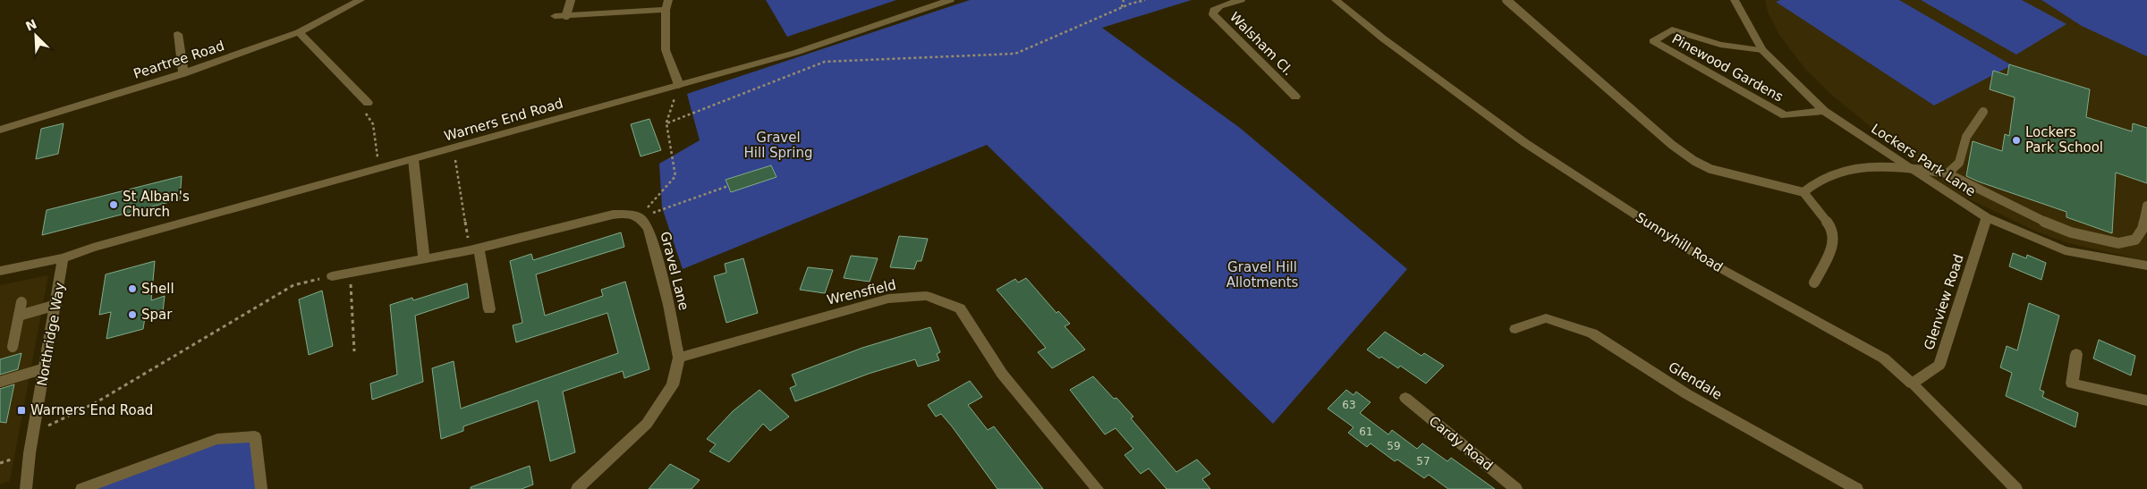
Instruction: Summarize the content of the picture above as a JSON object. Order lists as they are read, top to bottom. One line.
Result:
{"streets":{"street":["Walsham Cl.","Peartree Road","Pinewood Gardens","Warners End Road","Lockers Park Lane","Sunnyhill Road","Gravel Lane","Wrensfield","Glenview Road","Northridge Way","Glendale","Cardy Road"]},"crossings":[["Pinewood Gardens","Lockers Park Lane"],["Warners End Road","Northridge Way"],["Lockers Park Lane","Glenview Road"],["Sunnyhill Road","Glenview Road"],["Gravel Lane","Wrensfield"]],"parks":["Gravel Hill Spring","Gravel Hill Allotments"],"places":{"other":["Lockers Park School","St Alban's Church","Shell","Spar"],"transit":["Warners End Road"]},"house_numbers":["63","61","59","57"],"north":"top left"}
